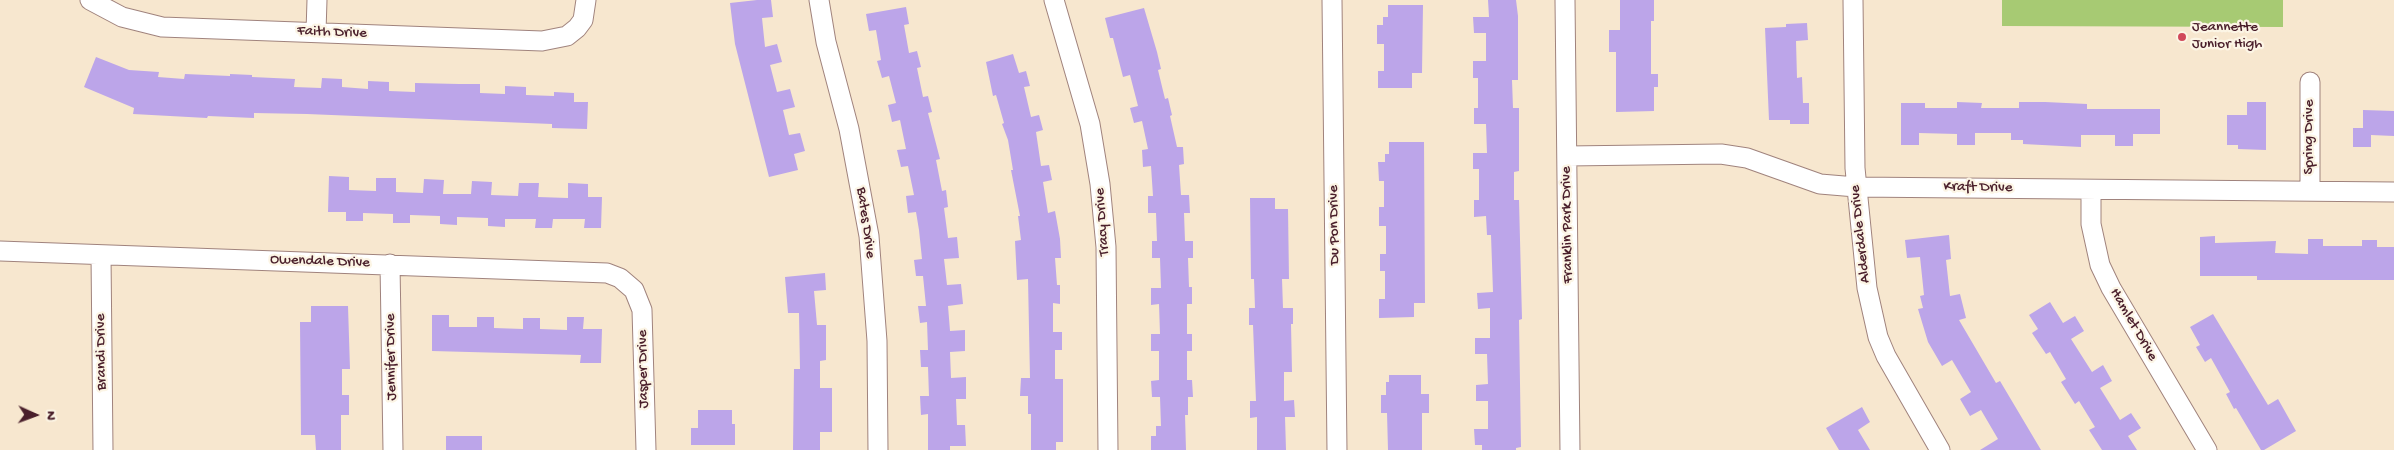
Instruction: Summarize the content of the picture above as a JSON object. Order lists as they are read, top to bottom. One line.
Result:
{"streets":{"street":["Faith Drive","Spring Drive","Kraft Drive","Tracy Drive","Bates Drive","Du Pon Drive","Franklin Park Drive","Alderdale Drive","Owendale Drive","Hamlet Drive","Brandi Drive","Jennifer Drive","Jasper Drive"]},"crossings":[["Spring Drive","Kraft Drive"],["Kraft Drive","Franklin Park Drive"],["Kraft Drive","Alderdale Drive"],["Kraft Drive","Hamlet Drive"],["Owendale Drive","Brandi Drive"],["Owendale Drive","Jennifer Drive"],["Owendale Drive","Jasper Drive"]],"places":["Jeannette Junior High"],"north":"right"}
